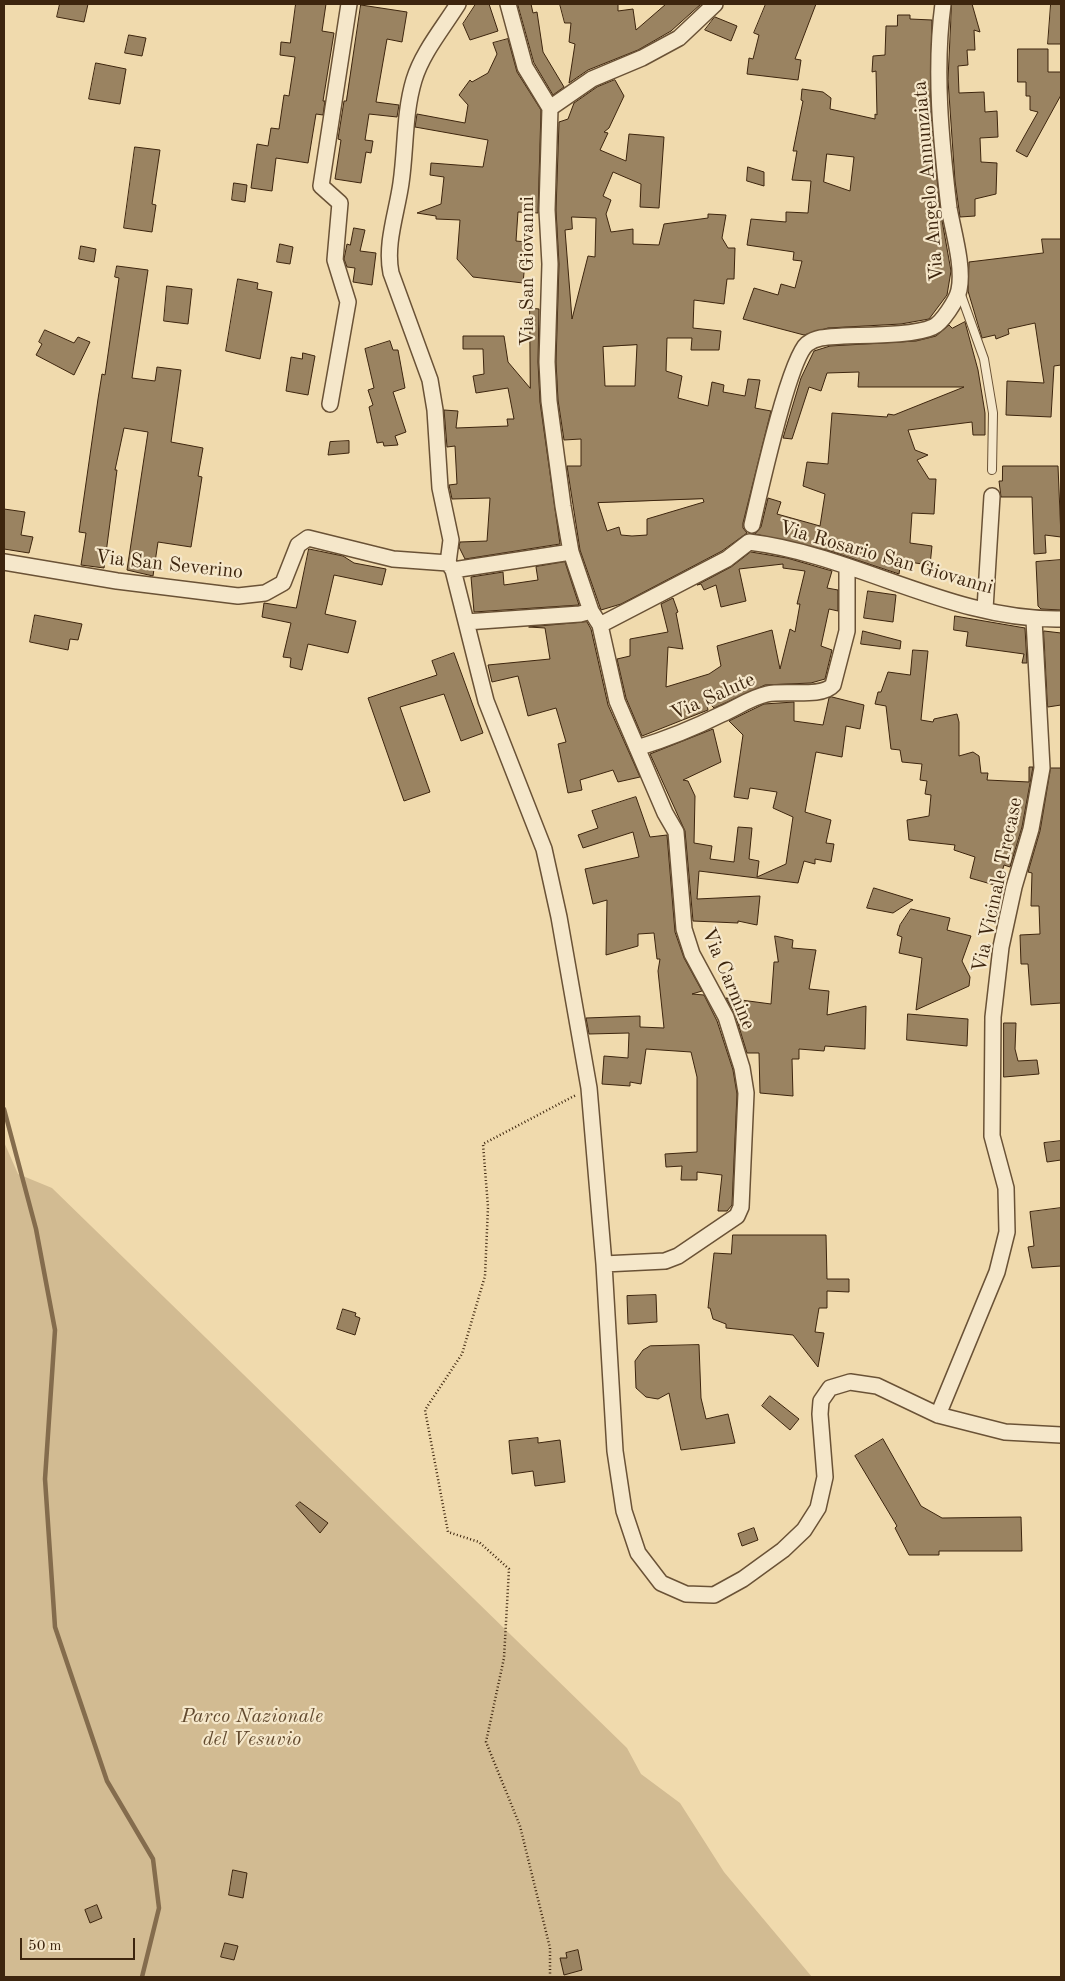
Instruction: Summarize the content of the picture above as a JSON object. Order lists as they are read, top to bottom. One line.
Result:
{"streets":{"street":["Via Angelo Annunziata","Via San Giovanni","Via Rosario San Giovanni","Via San Severino","Via Salute","Via Vicinale Trecase","Via Carmine"]},"crossings":[["Via San Giovanni","Via Rosario San Giovanni"],["Via San Giovanni","Via Carmine"],["Via Rosario San Giovanni","Via Salute"],["Via Rosario San Giovanni","Via Vicinale Trecase"],["Via Rosario San Giovanni","Via Carmine"],["Via Salute","Via Carmine"]],"parks":["Parco Nazionale del Vesuvio"],"scale_bar":"50 m"}
